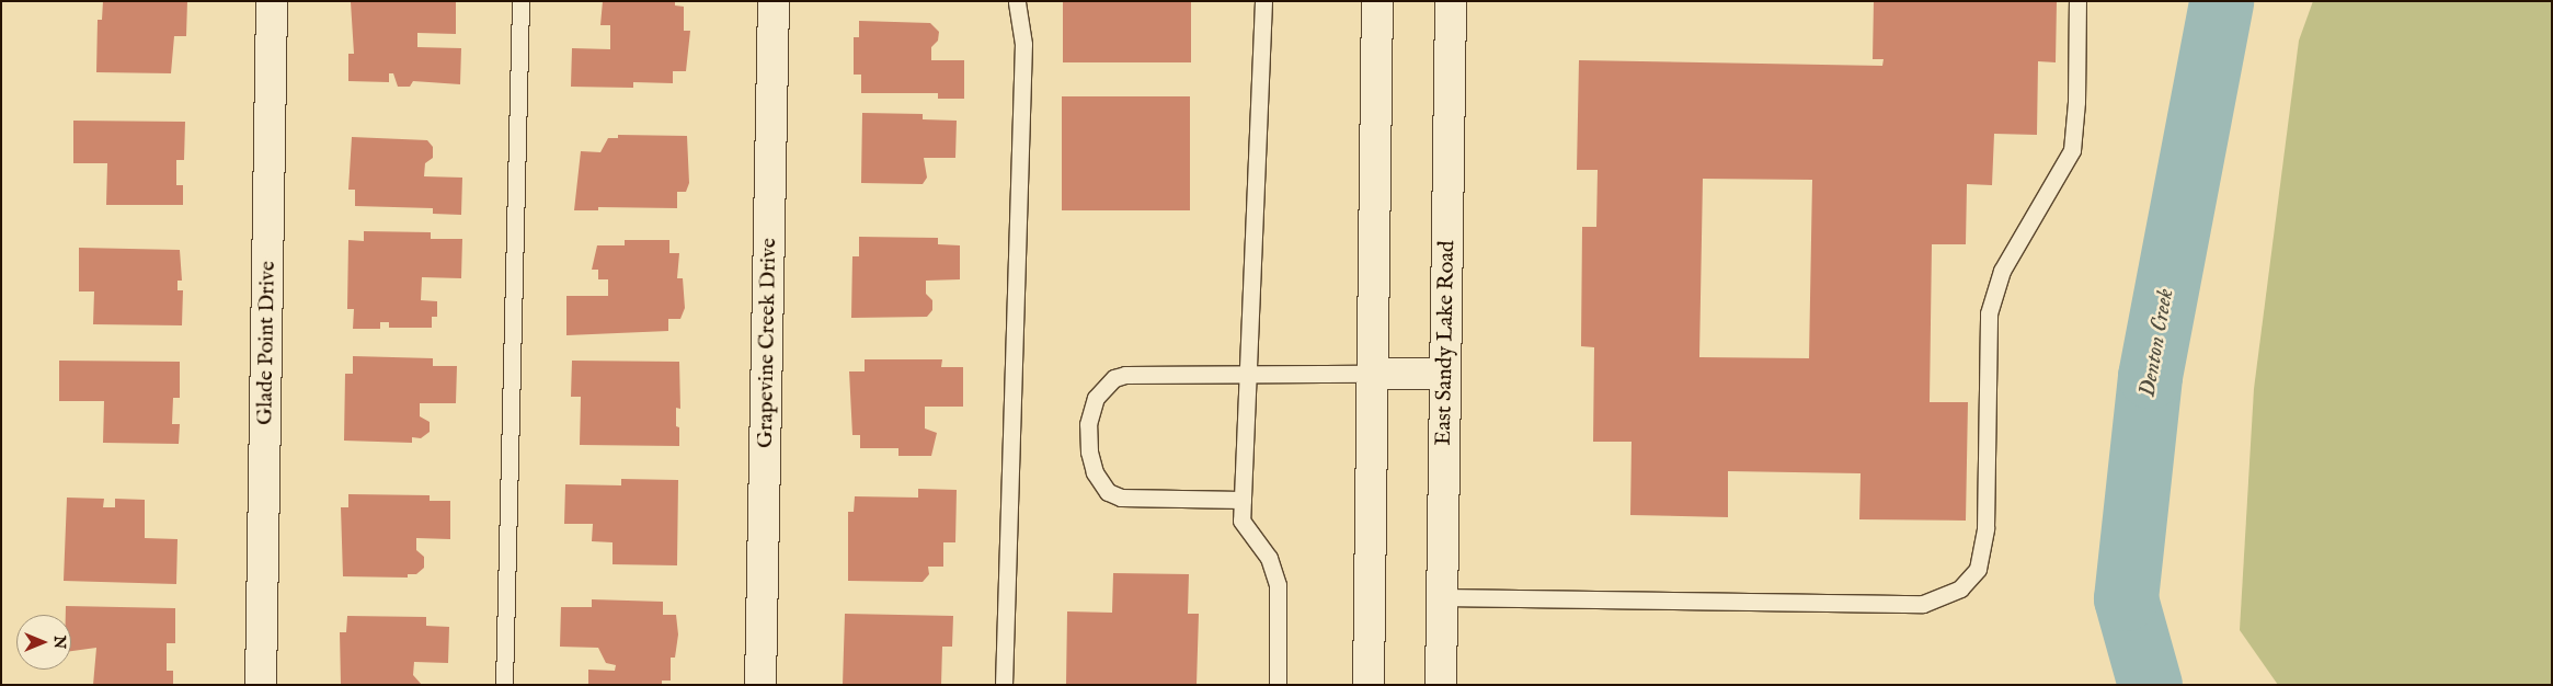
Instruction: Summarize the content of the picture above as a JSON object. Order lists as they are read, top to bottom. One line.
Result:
{"streets":{"main road":["Glade Point Drive","Grapevine Creek Drive","East Sandy Lake Road"]},"water":["Denton Creek"],"north":"right"}
